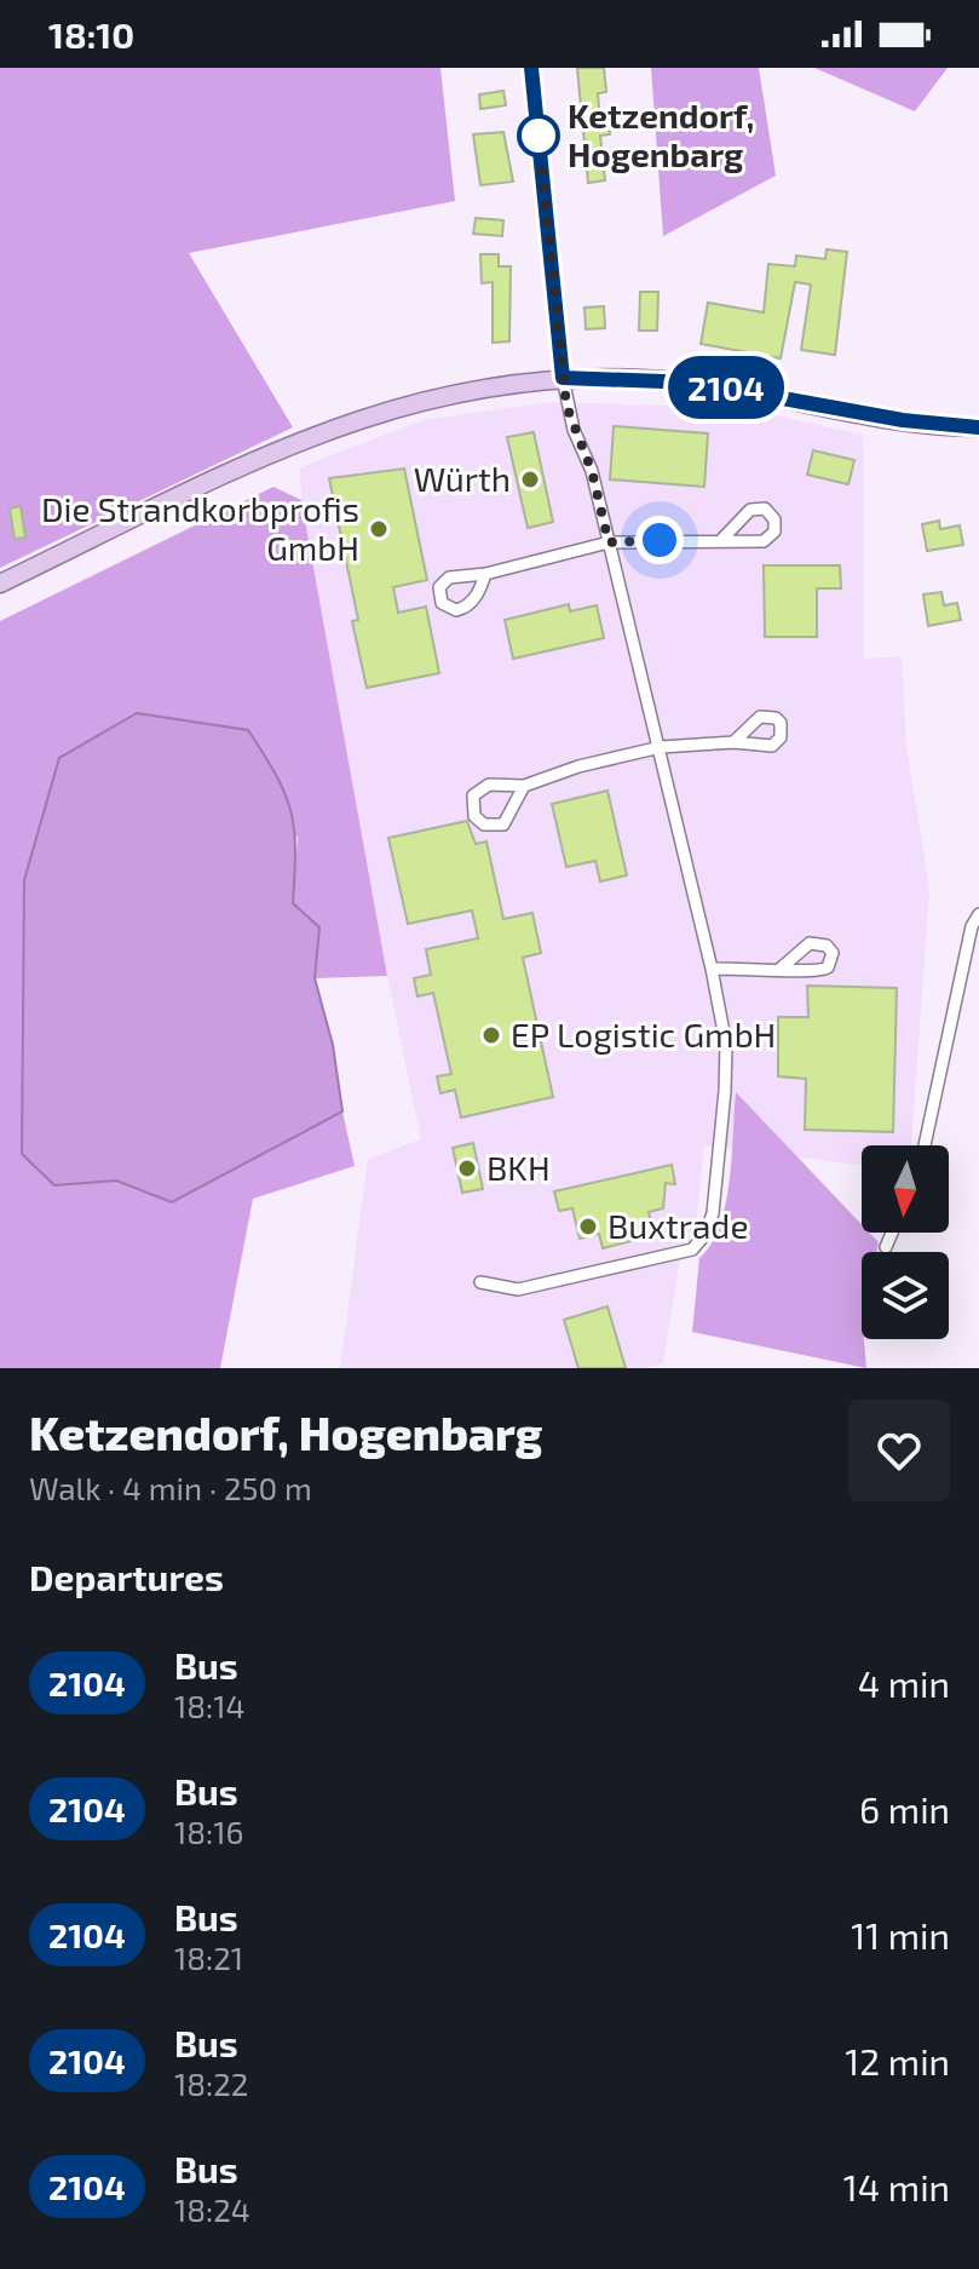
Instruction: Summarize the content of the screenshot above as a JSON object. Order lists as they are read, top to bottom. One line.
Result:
{"places":["Ketzendorf, Hogenbarg","Würth","Die Strandkorbprofis GmbH","EP Logistic GmbH","BKH","Buxtrade"],"lines":["bus line 2104"],"north":"bottom","page":{"status":"18:10","on_map":"2104","heading":[["Ketzendorf, Hogenbarg","Walk · 4 min · 250 m"],"Departures"],"list":[{"mark":"2104","name":"Bus","note":"18:14","value":"4 min"},{"mark":"2104","name":"Bus","note":"18:16","value":"6 min"},{"mark":"2104","name":"Bus","note":"18:21","value":"11 min"},{"mark":"2104","name":"Bus","note":"18:22","value":"12 min"},{"mark":"2104","name":"Bus","note":"18:24","value":"14 min"}]}}
